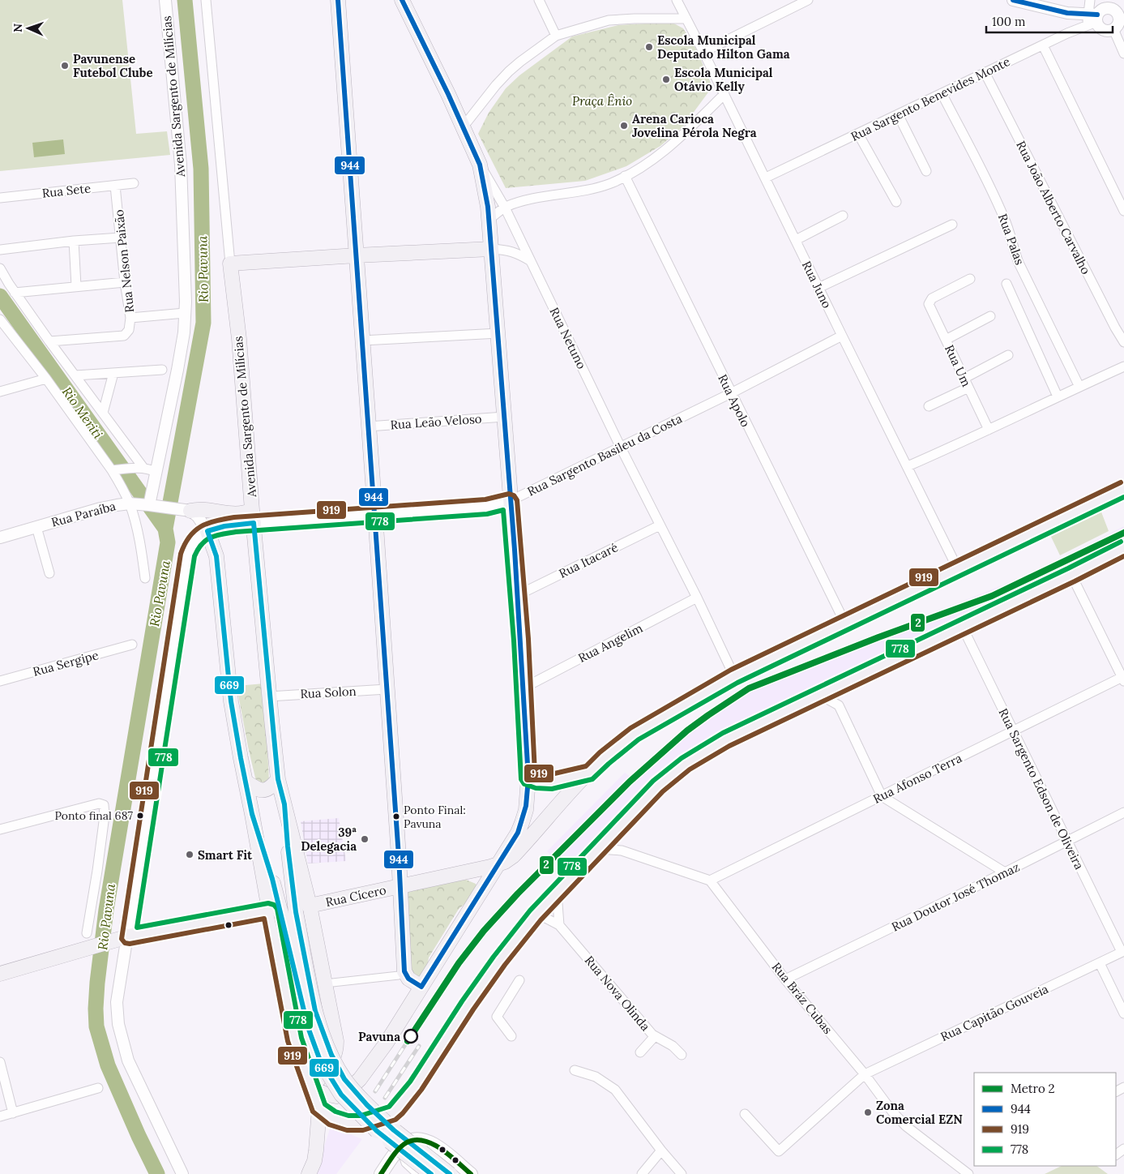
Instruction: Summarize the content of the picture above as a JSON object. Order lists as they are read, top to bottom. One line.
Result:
{"streets":{"main road":["Avenida Sargento de Milícias","Rua Netuno","Rua Cícero"],"street":["Rua Sargento Benevides Monte","Rua Sete","Rua João Alberto Carvalho","Rua Palas","Rua Nelson Paixão","Rua Juno","Rua Um","Rua Apolo","Rua Leão Veloso","Rua Sargento Basileu da Costa","Rua Paraíba","Rua Itacaré","Rua Angelim","Rua Sergipe","Rua Solon","Rua Afonso Terra","Rua Sargento Edson de Oliveira","Rua Doutor José Thomaz","Rua Nova Olinda","Rua Bráz Cubas","Rua Capitão Gouveia"]},"crossings":[["Avenida Sargento de Milícias","Rua Sargento Basileu da Costa"],["Avenida Sargento de Milícias","Rua Paraíba"],["Avenida Sargento de Milícias","Rua Solon"],["Avenida Sargento de Milícias","Rua Cícero"],["Rua Sargento Benevides Monte","Rua João Alberto Carvalho"],["Rua Sargento Benevides Monte","Rua Palas"],["Rua Sargento Benevides Monte","Rua Juno"],["Rua Sete","Rua Nelson Paixão"],["Rua Juno","Rua Sargento Basileu da Costa"],["Rua Netuno","Rua Sargento Basileu da Costa"],["Rua Netuno","Rua Itacaré"],["Rua Netuno","Rua Angelim"],["Rua Apolo","Rua Sargento Basileu da Costa"],["Rua Afonso Terra","Rua Sargento Edson de Oliveira"],["Rua Afonso Terra","Rua Bráz Cubas"],["Rua Sargento Edson de Oliveira","Rua Doutor José Thomaz"],["Rua Sargento Edson de Oliveira","Rua Capitão Gouveia"],["Rua Doutor José Thomaz","Rua Bráz Cubas"],["Rua Bráz Cubas","Rua Capitão Gouveia"]],"water":["Rio Pavuna","Rio Meriti"],"parks":["Praça Ênio"],"places":["Escola Municipal Deputado Hilton Gama","Pavunense Futebol Clube","Escola Municipal Otávio Kelly","Arena Carioca Jovelina Pérola Negra","Ponto final 687","Ponto Final: Pavuna","39ª Delegacia","Smart Fit","Pavuna","Zona Comercial EZN"],"lines":["transit line 944","transit line 919","transit line 778","transit line 669","metro line 2"],"legend":["Metro 2","944","919","778"],"scale_bar":"100 m","north":"left"}
